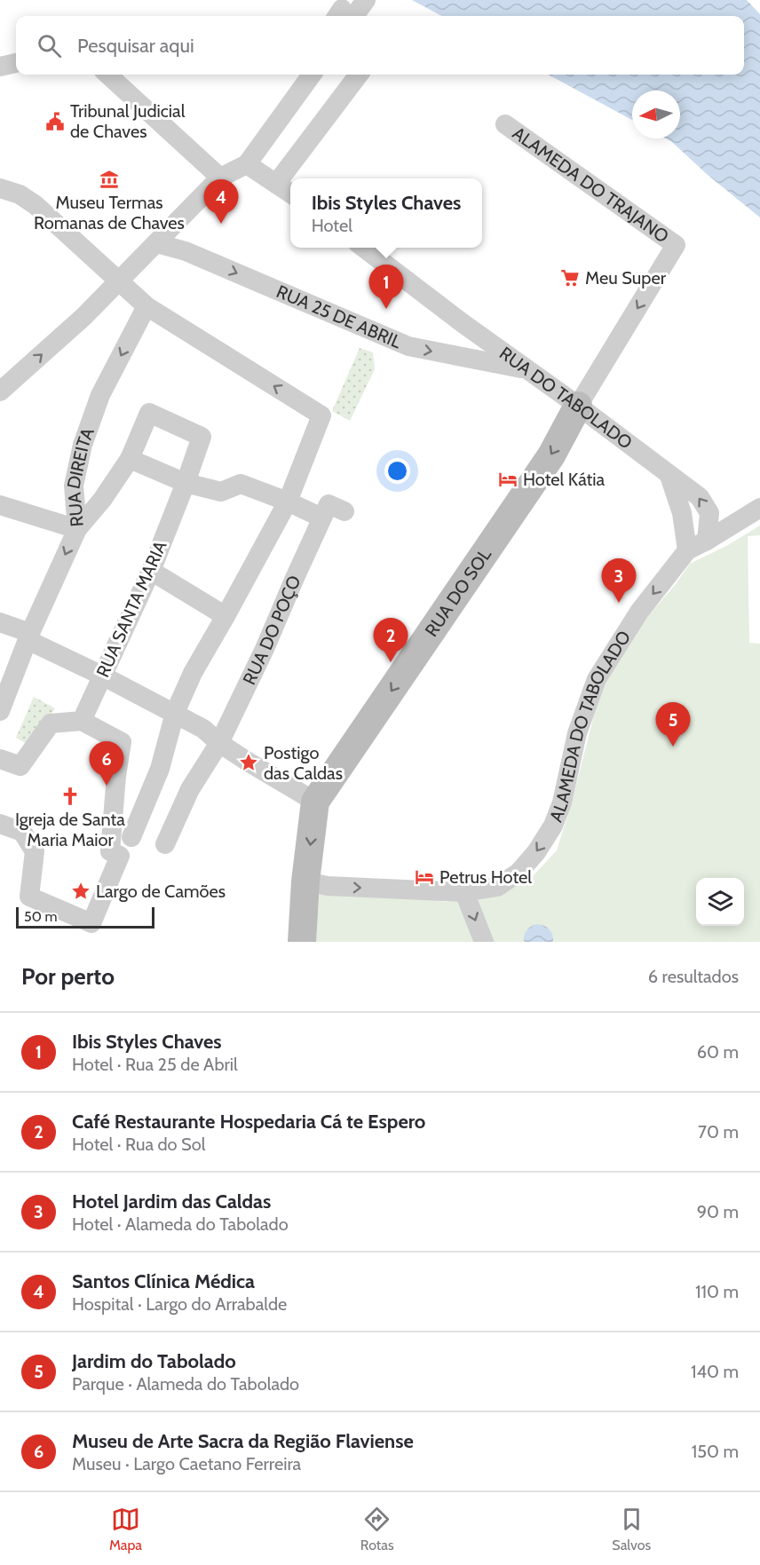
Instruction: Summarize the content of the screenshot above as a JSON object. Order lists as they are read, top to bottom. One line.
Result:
{"streets":{"street":["ALAMEDA DO TRAJANO","RUA 25 DE ABRIL","RUA DO TABOLADO","RUA DIREITA","RUA DO SOL","RUA SANTA MARIA","RUA DO POÇO","ALAMEDA DO TABOLADO"]},"crossings":[["ALAMEDA DO TRAJANO","RUA DO TABOLADO"],["ALAMEDA DO TRAJANO","RUA DO SOL"],["RUA 25 DE ABRIL","RUA DO TABOLADO"],["RUA DO TABOLADO","RUA DO SOL"],["RUA DO TABOLADO","ALAMEDA DO TABOLADO"]],"places":{"public building":["Tribunal Judicial de Chaves"],"museum":["Museu Termas Romanas de Chaves"],"supermarket":["Meu Super"],"hotel":["Hotel Kátia","Petrus Hotel"],"place":["Postigo das Caldas","Largo de Camões"],"church":["Igreja de Santa Maria Maior"]},"scale_bar":"50 m","north":"left","page":{"search":"Pesquisar aqui","popup":["Ibis Styles Chaves","Hotel"],"pins":["4","1","3","2","5","6"],"scale":"50 m","heading":["Por perto","6 resultados"],"list":[{"mark":"1","name":"Ibis Styles Chaves","note":"Hotel · Rua 25 de Abril","value":"60 m"},{"mark":"2","name":"Café Restaurante Hospedaria Cá te Espero","note":"Hotel · Rua do Sol","value":"70 m"},{"mark":"3","name":"Hotel Jardim das Caldas","note":"Hotel · Alameda do Tabolado","value":"90 m"},{"mark":"4","name":"Santos Clínica Médica","note":"Hospital · Largo do Arrabalde","value":"110 m"},{"mark":"5","name":"Jardim do Tabolado","note":"Parque · Alameda do Tabolado","value":"140 m"},{"mark":"6","name":"Museu de Arte Sacra da Região Flaviense","note":"Museu · Largo Caetano Ferreira","value":"150 m"}],"nav":["Mapa","Rotas","Salvos"]}}
